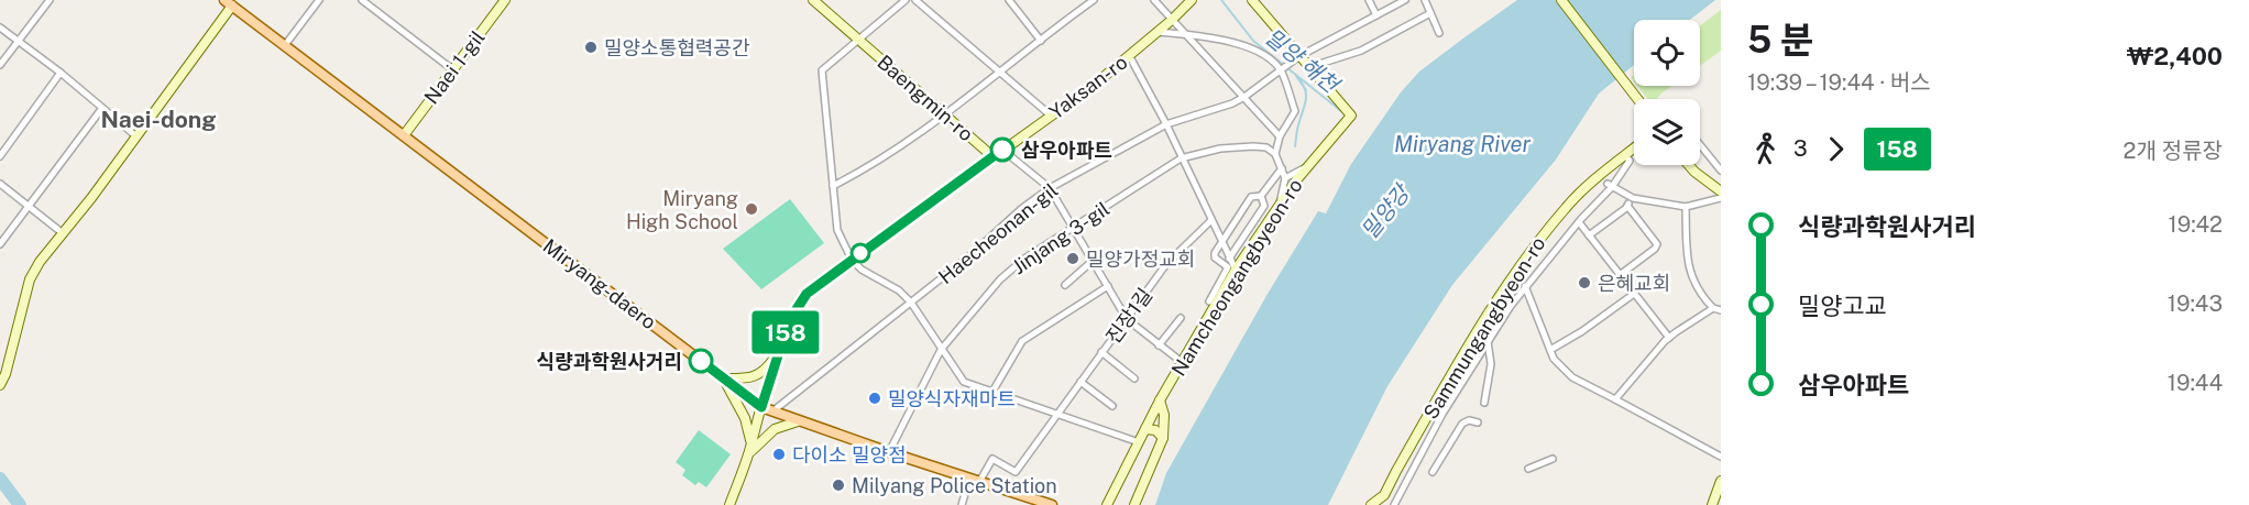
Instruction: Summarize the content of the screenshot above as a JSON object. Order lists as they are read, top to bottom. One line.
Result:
{"streets":{"main road":["Miryang-daero"],"street":["Naei 1-gil","Yaksan-ro","Baengmin-ro","Haecheonan-gil","Jinjang 3-gil","Namcheongangbyeon-ro","진장1길","Sammungangbyeon-ro"]},"crossings":[["Naei 1-gil","Miryang-daero"],["Yaksan-ro","Baengmin-ro"],["Yaksan-ro","Miryang-daero"],["Haecheonan-gil","Namcheongangbyeon-ro"],["Haecheonan-gil","Miryang-daero"],["Jinjang 3-gil","Miryang-daero"],["Miryang-daero","진장1길"]],"districts":["Naei-dong"],"water":["밀양 해천","Miryang River","밀양강"],"places":["밀양소통협력공간","삼우아파트","Miryang High School","밀양가정교회","은혜교회","식량과학원사거리","밀양식자재마트","다이소 밀양점","Milyang Police Station"],"lines":["bus line 158"],"page":{"on_map":"158","heading":["5 분","19:39 – 19:44 · 버스","₩2,400"],"legs":["3","158","2개 정류장"],"list":[{"name":"식량과학원사거리","value":"19:42"},{"name":"밀양고교","value":"19:43"},{"name":"삼우아파트","value":"19:44"}]}}
